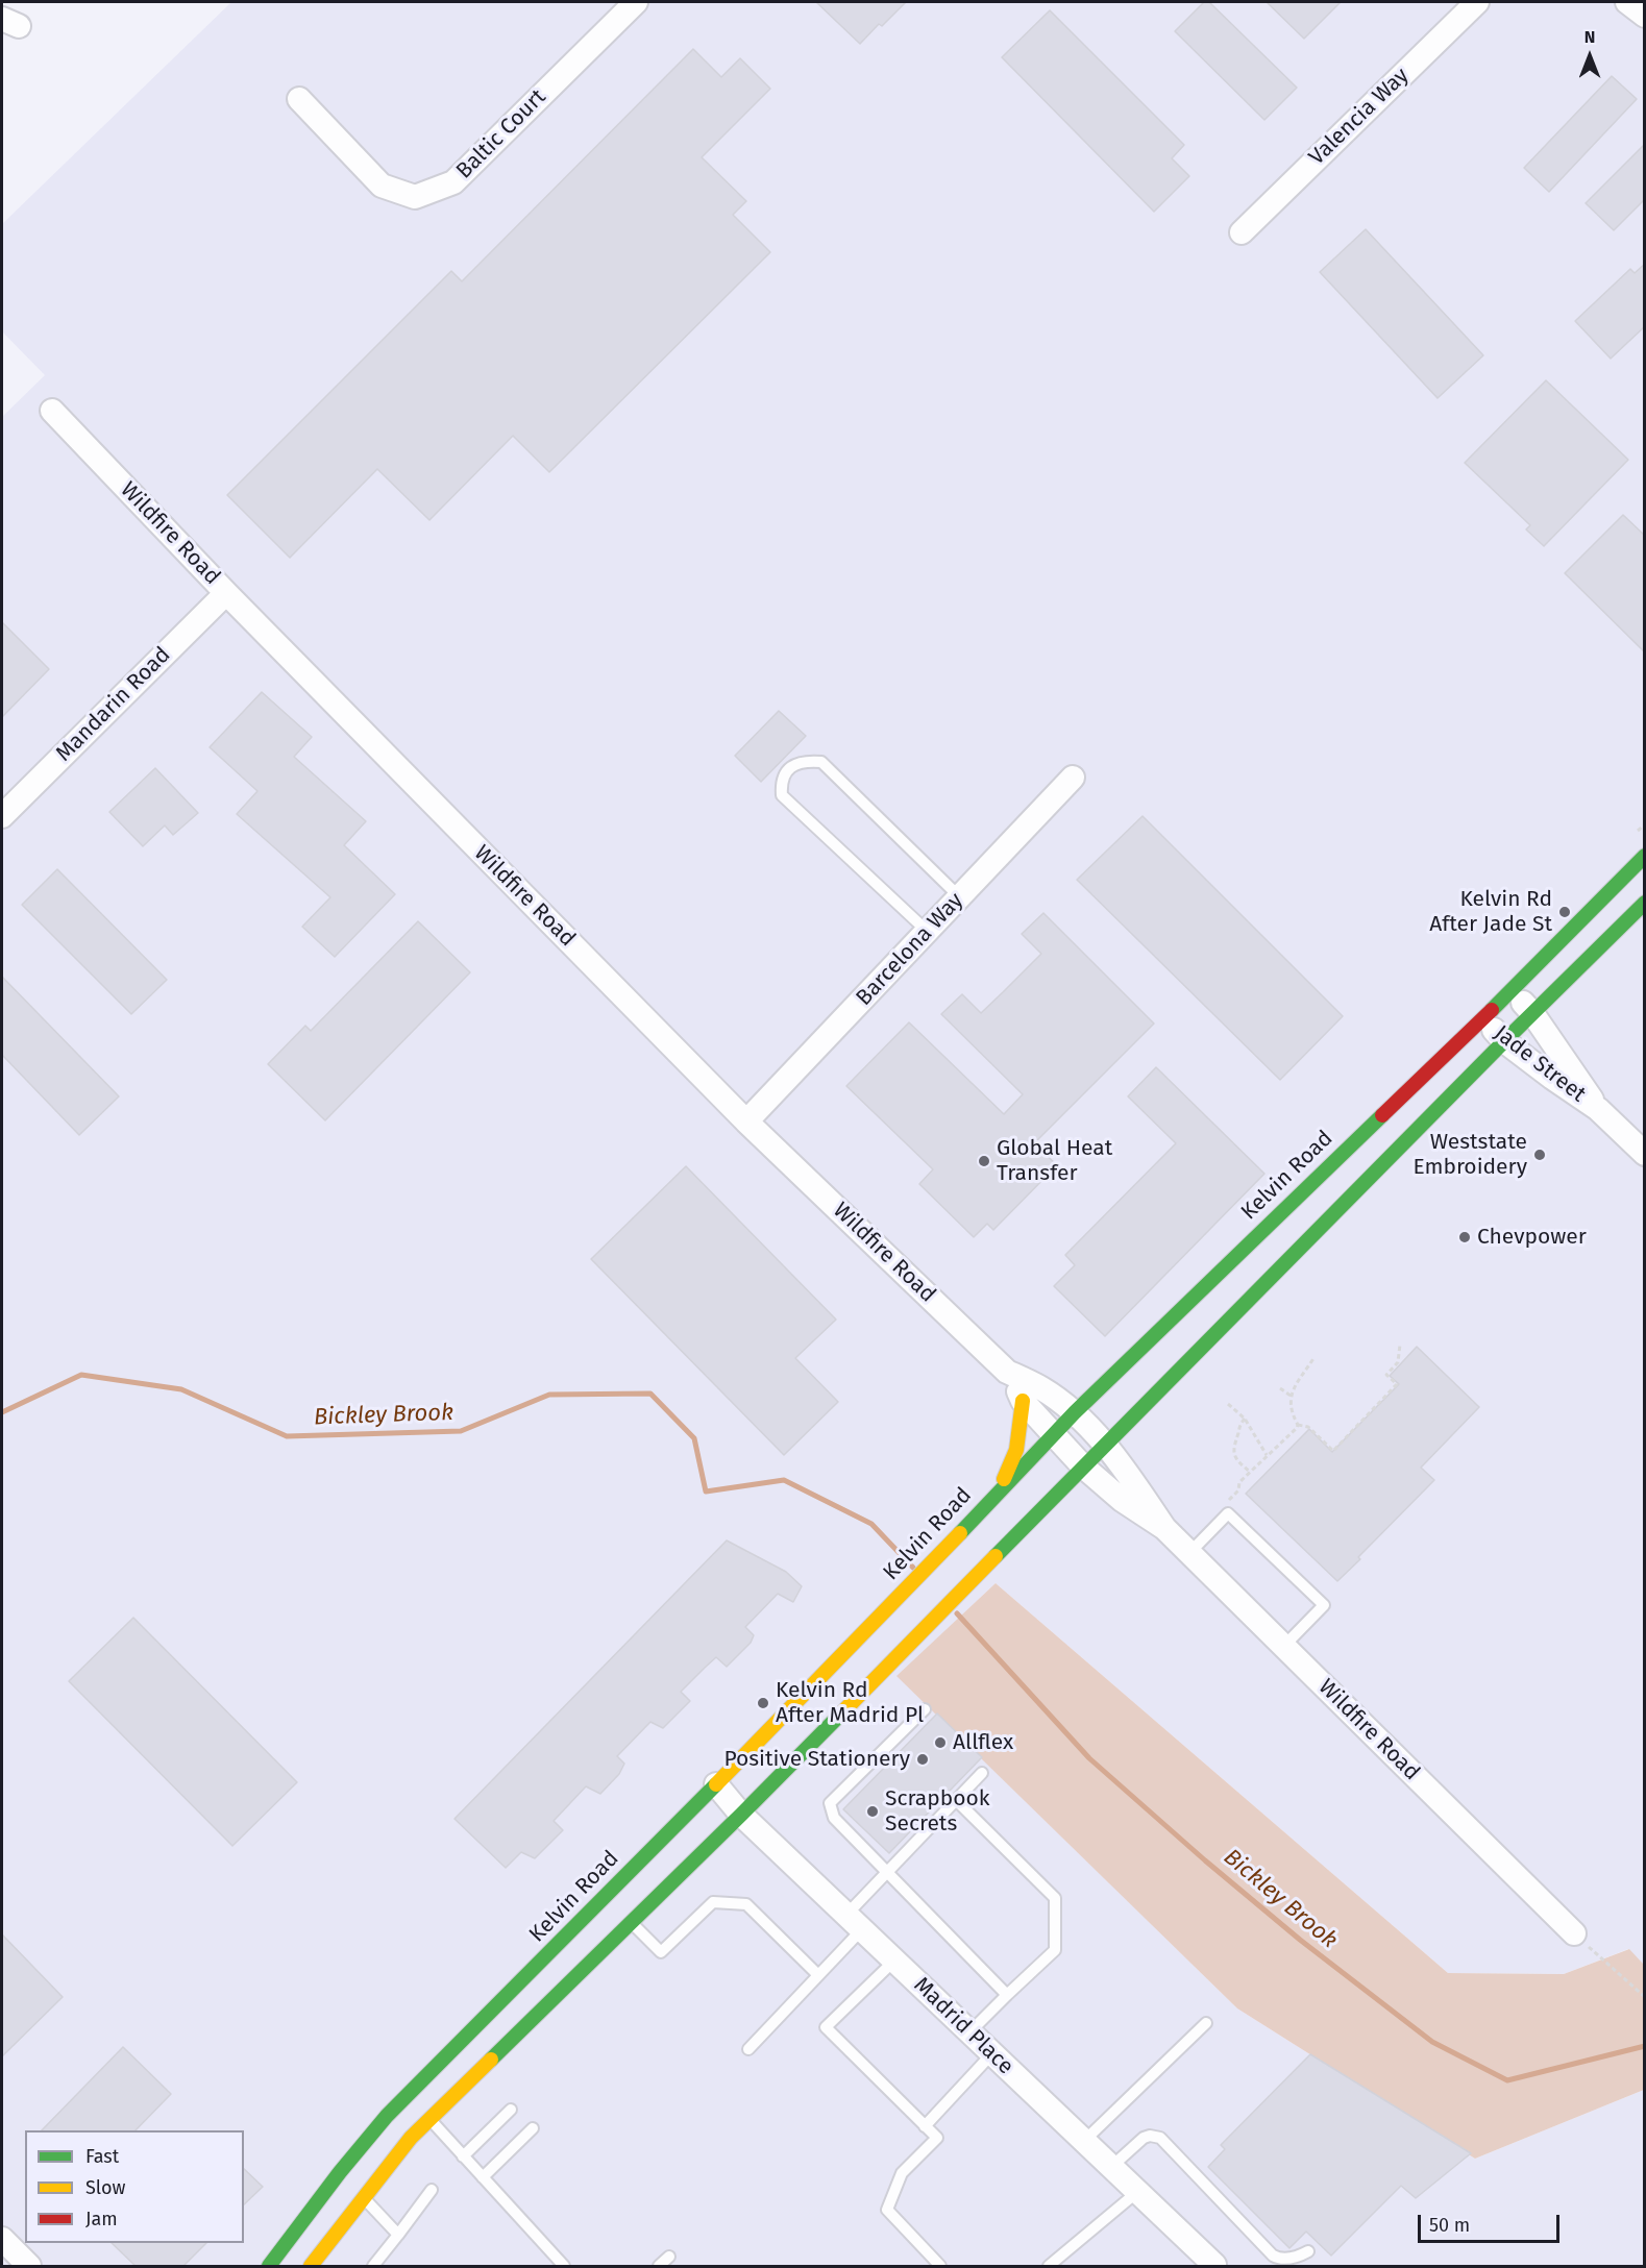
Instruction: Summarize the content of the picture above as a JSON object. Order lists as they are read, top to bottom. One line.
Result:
{"streets":{"main road":["Kelvin Road"],"street":["Valencia Way","Baltic Court","Wildfire Road","Mandarin Road","Barcelona Way","Jade Street","Madrid Place"]},"crossings":[["Wildfire Road","Mandarin Road"],["Wildfire Road","Barcelona Way"],["Wildfire Road","Kelvin Road"],["Jade Street","Kelvin Road"],["Kelvin Road","Madrid Place"]],"water":["Bickley Brook"],"places":["Kelvin Rd After Jade St","Weststate Embroidery","Global Heat Transfer","Chevpower","Kelvin Rd After Madrid Pl","Allflex","Positive Stationery","Scrapbook Secrets"],"legend":["Fast","Slow","Jam"],"scale_bar":"50 m","north":"top"}
